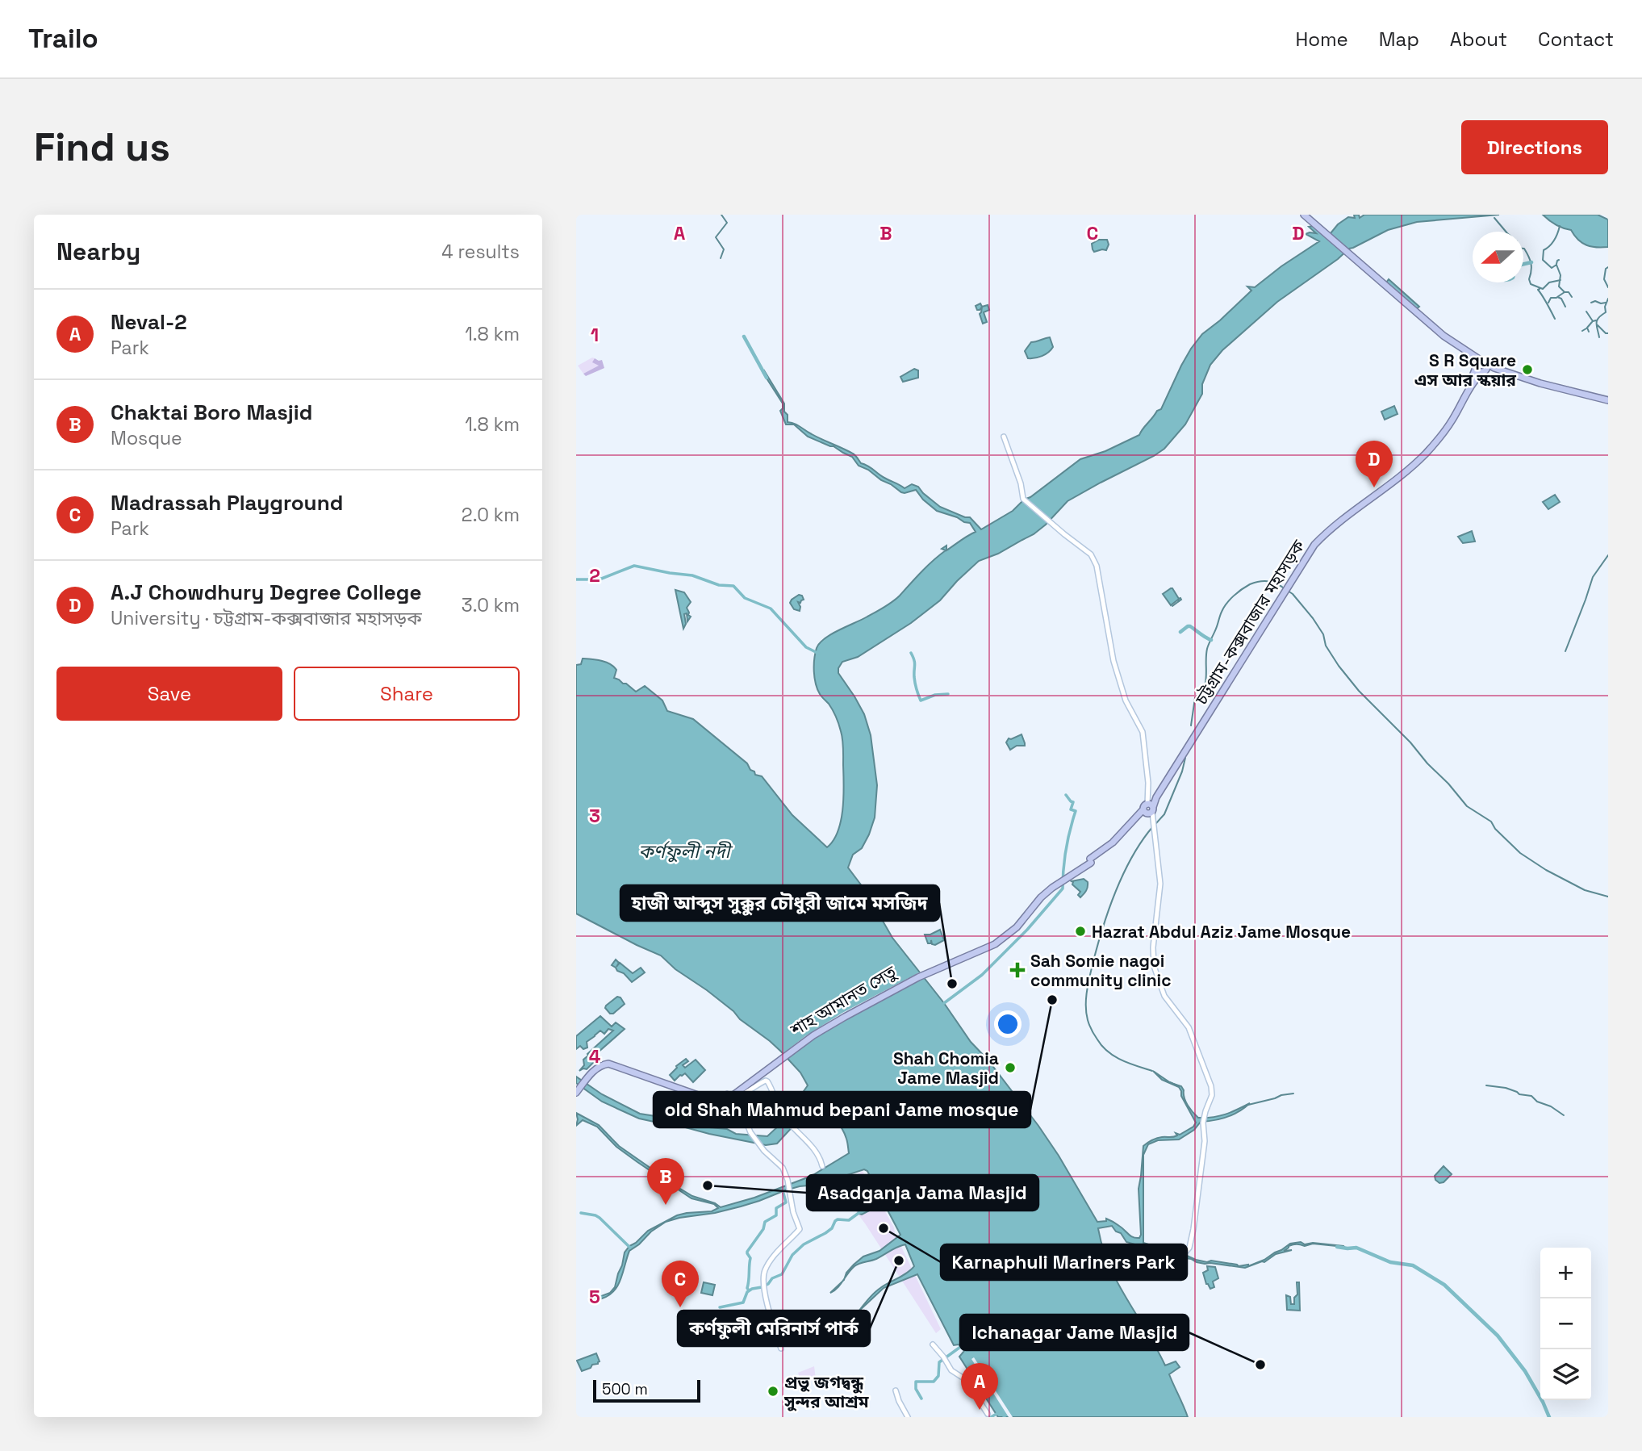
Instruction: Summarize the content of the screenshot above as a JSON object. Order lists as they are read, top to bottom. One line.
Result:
{"streets":{"highway":["চট্টগ্রাম-কক্সবাজার মহাসড়ক","শাহ আমানত সেতু"]},"crossings":[["চট্টগ্রাম-কক্সবাজার মহাসড়ক","শাহ আমানত সেতু"]],"water":["কর্ণফুলী নদী"],"places":{"other":["S R Square এস আর স্কয়ার","Hazrat Abdul Aziz Jame Mosque","হাজী আব্দুস সুক্কুর চৌধুরী জামে মসজিদ","old Shah Mahmud bepani Jame mosque","Shah Chomia Jame Masjid","Asadganja Jama Masjid","Karnaphuli Mariners Park","কর্ণফুলী মেরিনার্স পার্ক","Ichanagar Jame Masjid","প্রভু জগদ্বন্ধু সুন্দর আশ্রম"],"health":["Sah Somie nagoi community clinic"]},"scale_bar":"500 m","north":"left","page":{"header":"Trailo","nav":["Home","Map","About","Contact"],"buttons":["Directions",["Save","Share"]],"title":"Find us","heading":["Nearby","4 results"],"list":[{"mark":"A","name":"Neval-2","note":"Park","value":"1.8 km"},{"mark":"B","name":"Chaktai Boro Masjid","note":"Mosque","value":"1.8 km"},{"mark":"C","name":"Madrassah Playground","note":"Park","value":"2.0 km"},{"mark":"D","name":"A.J Chowdhury Degree College","note":"University · চট্টগ্রাম-কক্সবাজার মহাসড়ক","value":"3.0 km"}],"pins":["D","B","C","A"],"map_buttons":["+","−"],"scale":"500 m"},"grid":{"columns":["A","B","C","D"],"rows":["1","2","3","4","5"]}}
